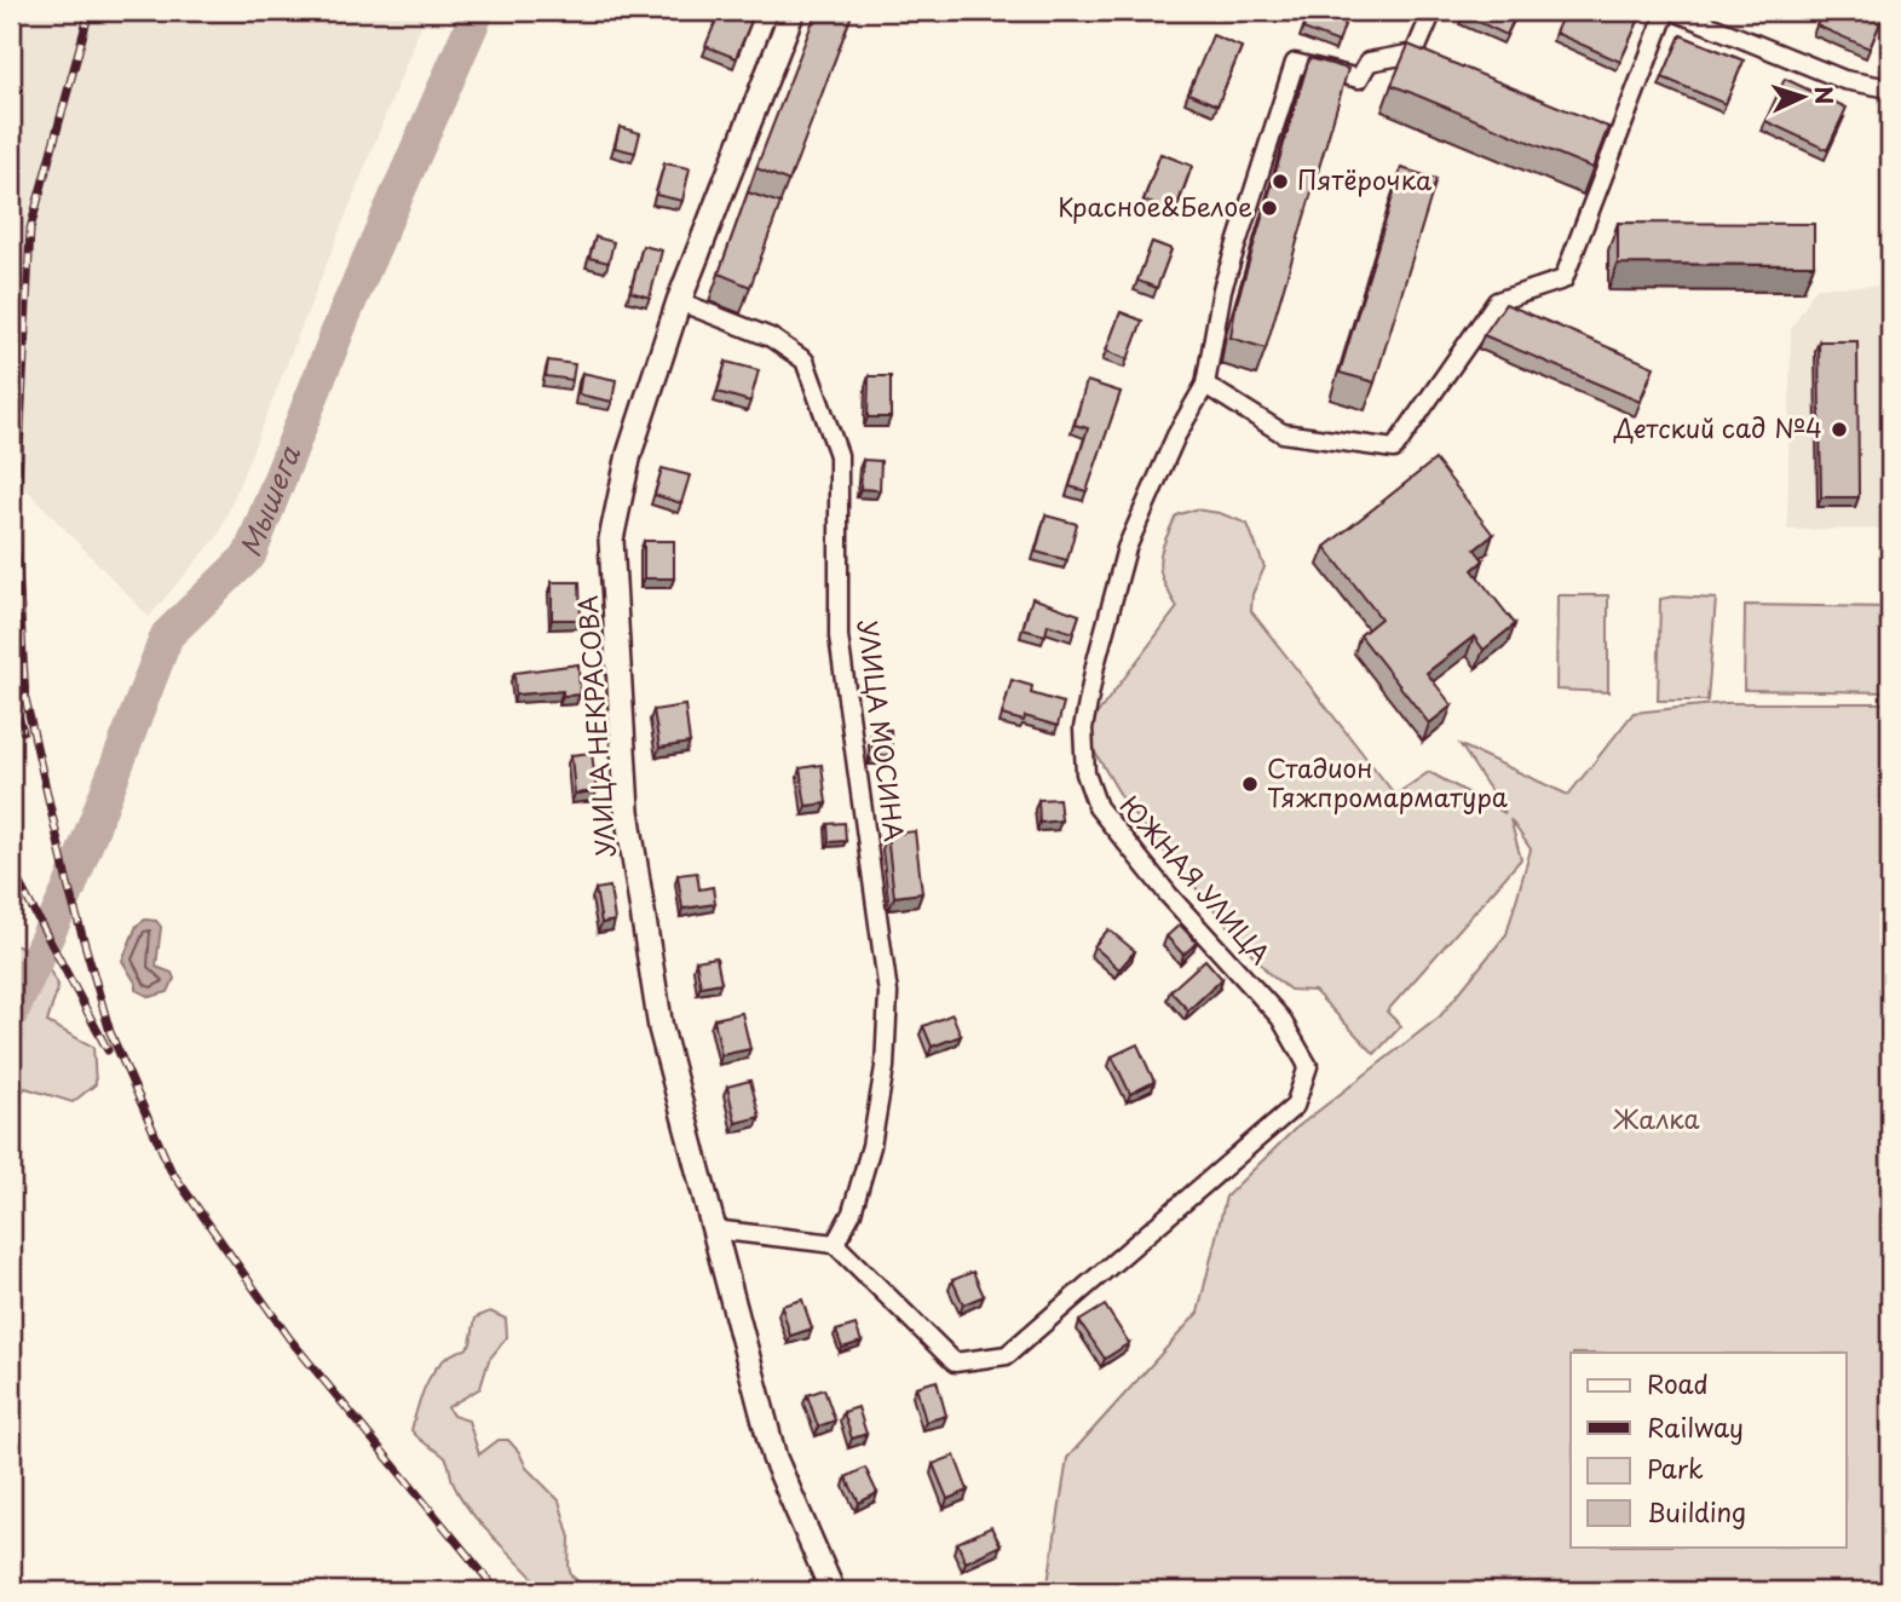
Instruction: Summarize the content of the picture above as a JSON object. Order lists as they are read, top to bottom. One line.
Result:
{"streets":{"main road":["УЛИЦА НЕКРАСОВА"],"street":["УЛИЦА МОСИНА","ЮЖНАЯ УЛИЦА"]},"crossings":[["УЛИЦА НЕКРАСОВА","УЛИЦА МОСИНА"],["УЛИЦА МОСИНА","ЮЖНАЯ УЛИЦА"]],"water":["Мышега"],"parks":["Жалка"],"places":["Пятёрочка","Красное&Белое","Детский сад №4","Стадион Тяжпромарматура"],"legend":["Road","Railway","Park","Building"],"north":"right"}
